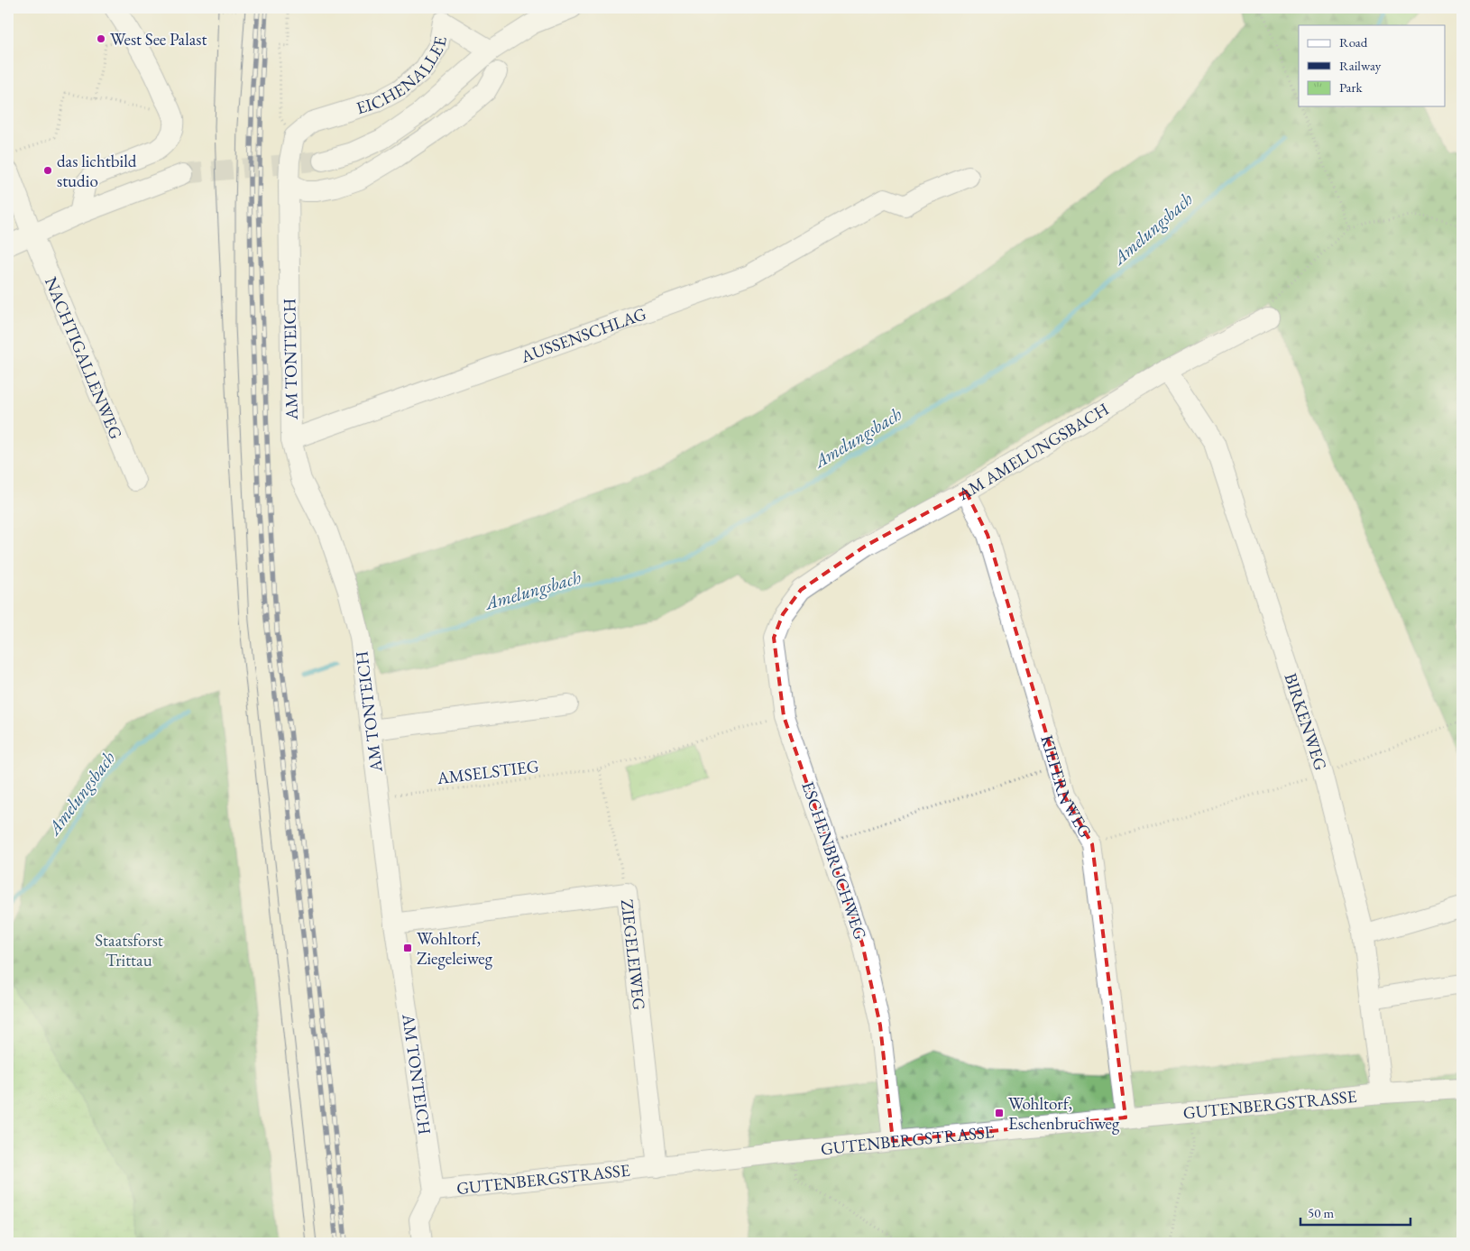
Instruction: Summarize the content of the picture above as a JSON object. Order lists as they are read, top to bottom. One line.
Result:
{"streets":{"street":["EICHENALLEE","AUSSENSCHLAG","NACHTIGALLENWEG","AM TONTEICH","AM AMELUNGSBACH","BIRKENWEG","KIEFERNWEG","ESCHENBRUCHWEG","ZIEGELEIWEG","GUTENBERGSTRASSE"],"path":["AMSELSTIEG"]},"crossings":[["EICHENALLEE","AM TONTEICH"],["AUSSENSCHLAG","AM TONTEICH"],["AM TONTEICH","AMSELSTIEG"],["AM TONTEICH","ZIEGELEIWEG"],["AM TONTEICH","GUTENBERGSTRASSE"],["AM AMELUNGSBACH","BIRKENWEG"],["AM AMELUNGSBACH","KIEFERNWEG"],["AM AMELUNGSBACH","ESCHENBRUCHWEG"],["BIRKENWEG","GUTENBERGSTRASSE"],["AMSELSTIEG","ESCHENBRUCHWEG"],["KIEFERNWEG","GUTENBERGSTRASSE"],["ESCHENBRUCHWEG","GUTENBERGSTRASSE"],["ZIEGELEIWEG","GUTENBERGSTRASSE"]],"water":["Amelungsbach"],"parks":["Staatsforst Trittau"],"places":{"other":["West See Palast","das lichtbild studio"],"transit":["Wohltorf, Ziegeleiweg","Wohltorf, Eschenbruchweg"]},"legend":["Road","Railway","Park"],"scale_bar":"50 m"}
